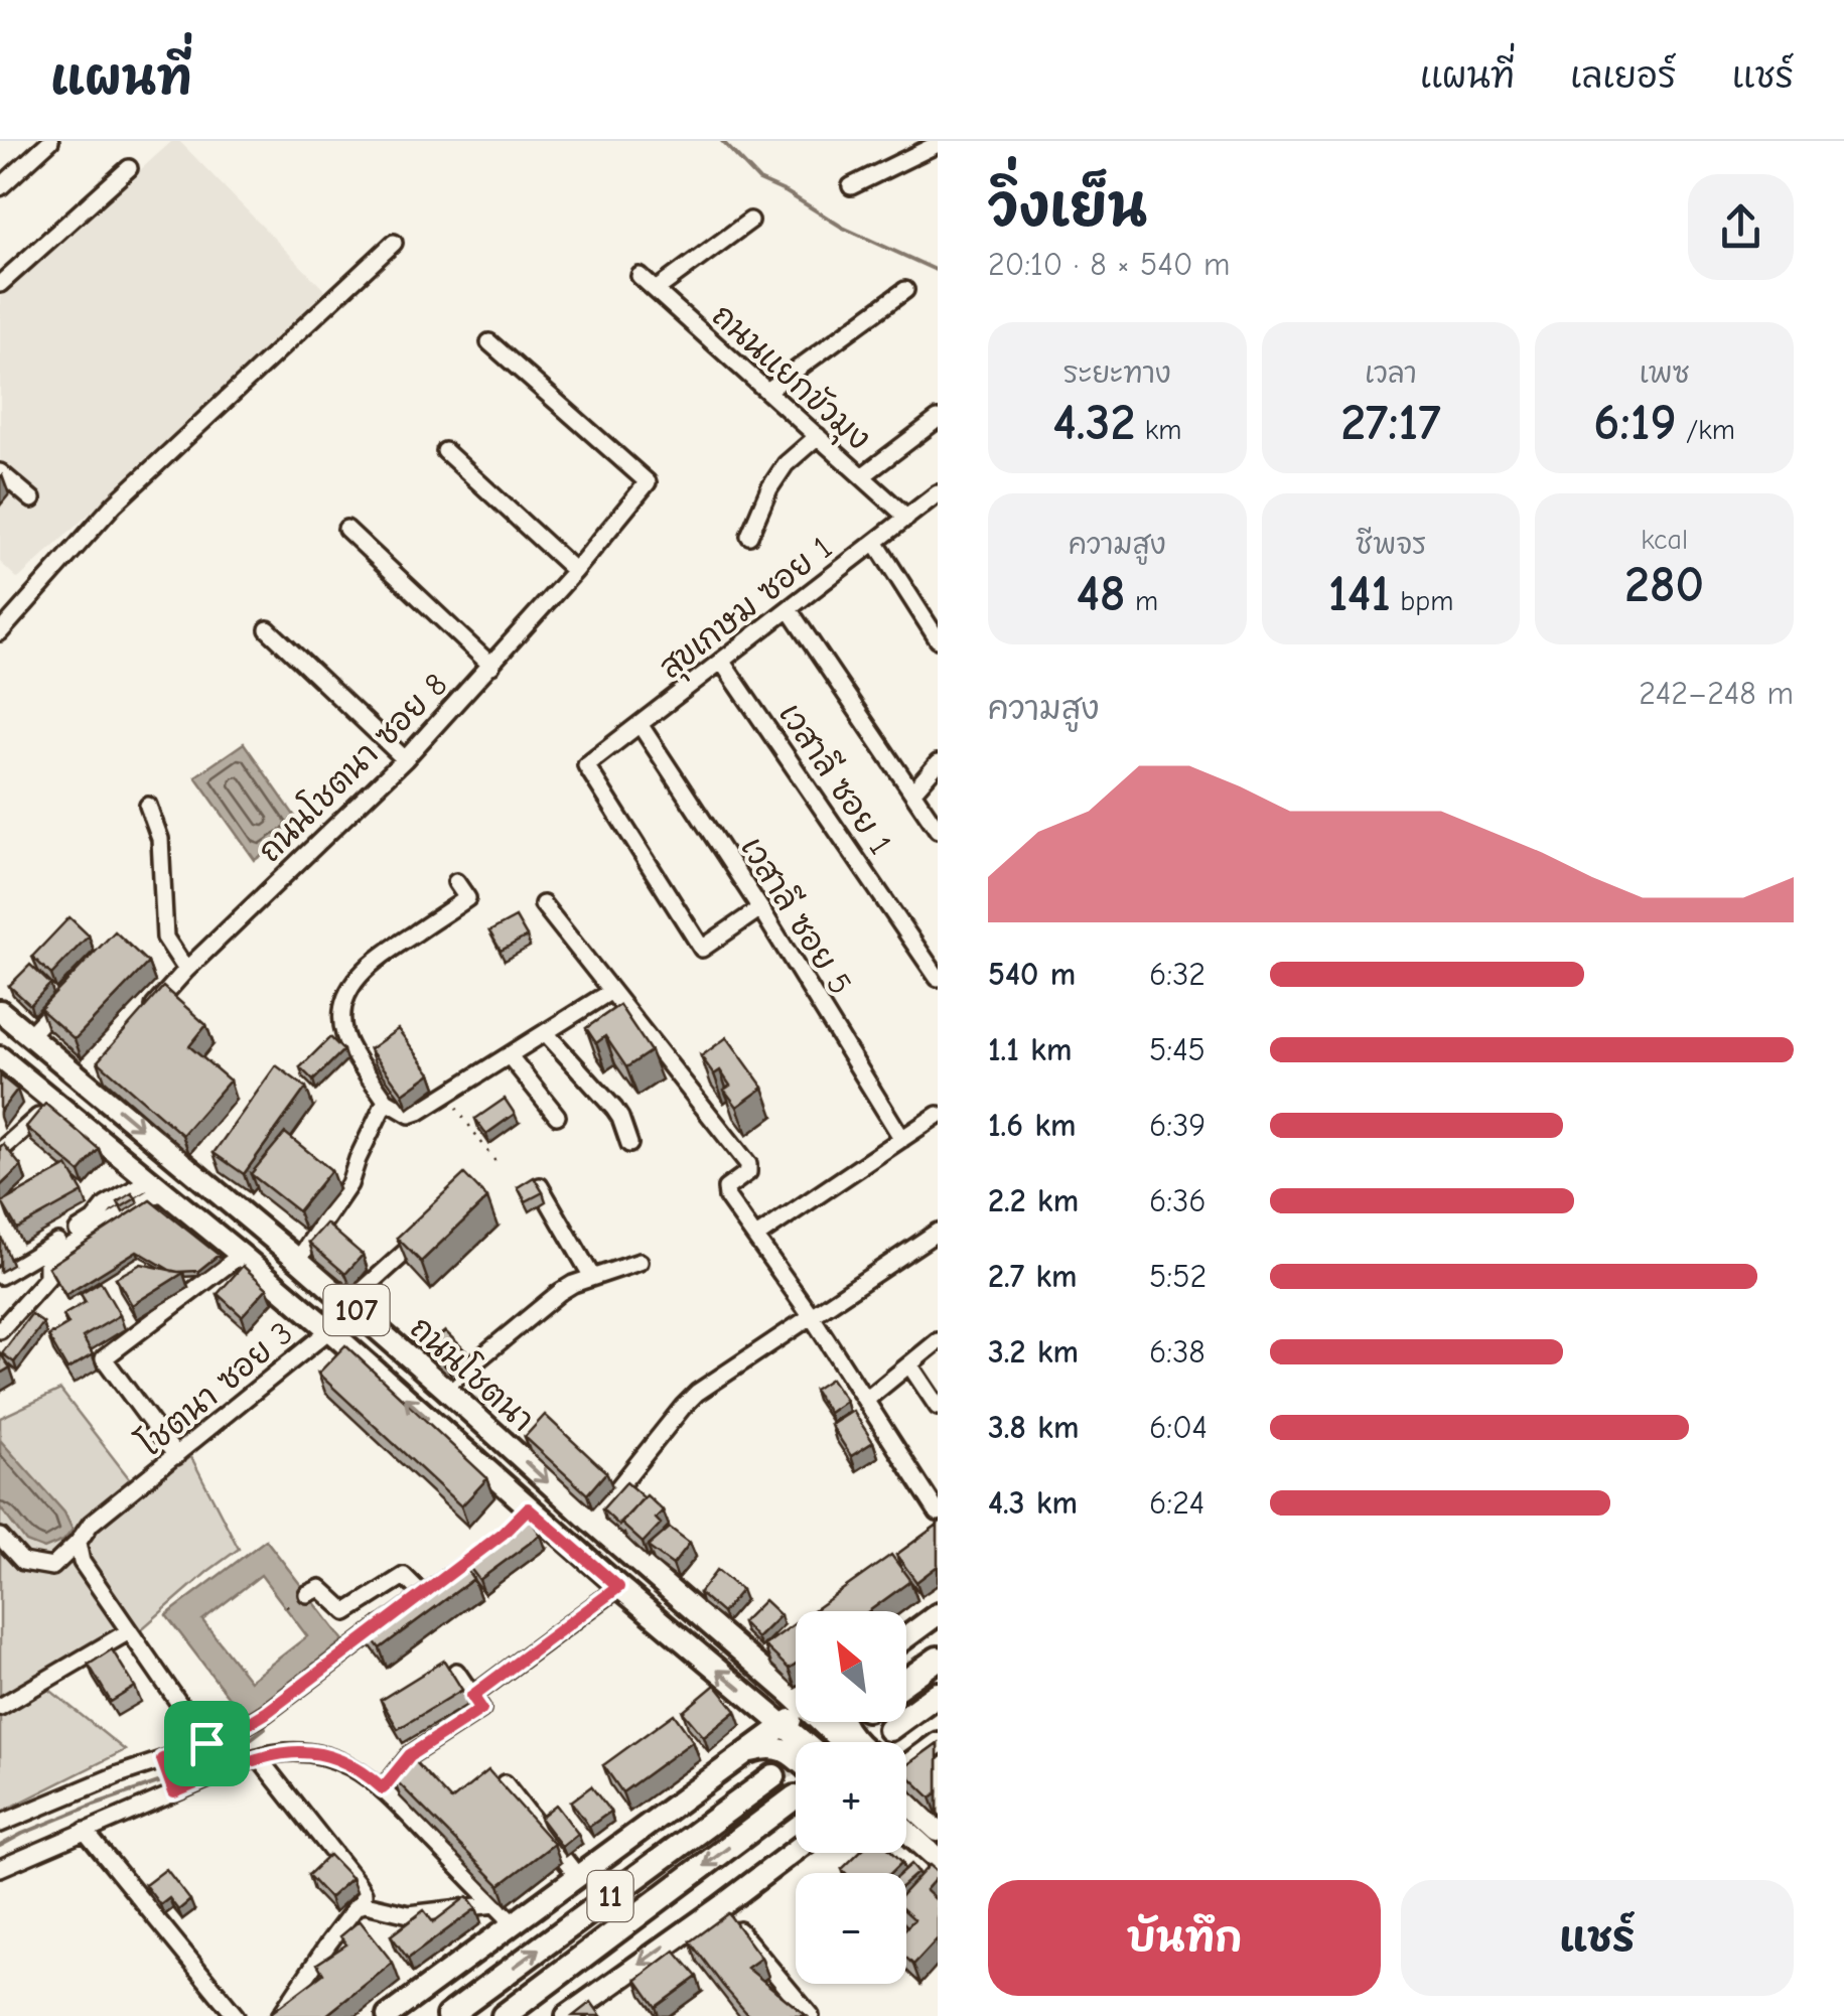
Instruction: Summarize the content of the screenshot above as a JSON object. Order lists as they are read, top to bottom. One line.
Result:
{"streets":{"highway":["11"],"main road":["107","ถนนโชตนา"],"street":["ถนนแยกขัวมุง","สุขเกษม ซอย 1","ถนนโชตนา ซอย 8","เวสาลี ซอย 1","เวสาลี ซอย 5","โชตนา ซอย 3"]},"crossings":[["ถนนแยกขัวมุง","สุขเกษม ซอย 1"],["สุขเกษม ซอย 1","เวสาลี ซอย 1"],["สุขเกษม ซอย 1","เวสาลี ซอย 5"],["ถนนโชตนา","โชตนา ซอย 3"]],"north":"top left","page":{"header":"แผนที่","nav":["แผนที่","เลเยอร์","แชร์"],"heading":["วิ่งเย็น","20:10 · 8 × 540 m"],"stats":[["ระยะทาง","4.32 km"],["เวลา","27:17"],["เพซ","6:19 /km"],["ความสูง","48 m"],["ชีพจร","141 bpm"],["kcal","280"]],"chart":["ความสูง","242–248 m"],"list":[{"name":"540 m","note":"6:32"},{"name":"1.1 km","note":"5:45"},{"name":"1.6 km","note":"6:39"},{"name":"2.2 km","note":"6:36"},{"name":"2.7 km","note":"5:52"},{"name":"3.2 km","note":"6:38"},{"name":"3.8 km","note":"6:04"},{"name":"4.3 km","note":"6:24"}],"map_buttons":["+","−"],"buttons":["บันทึก","แชร์"]}}
